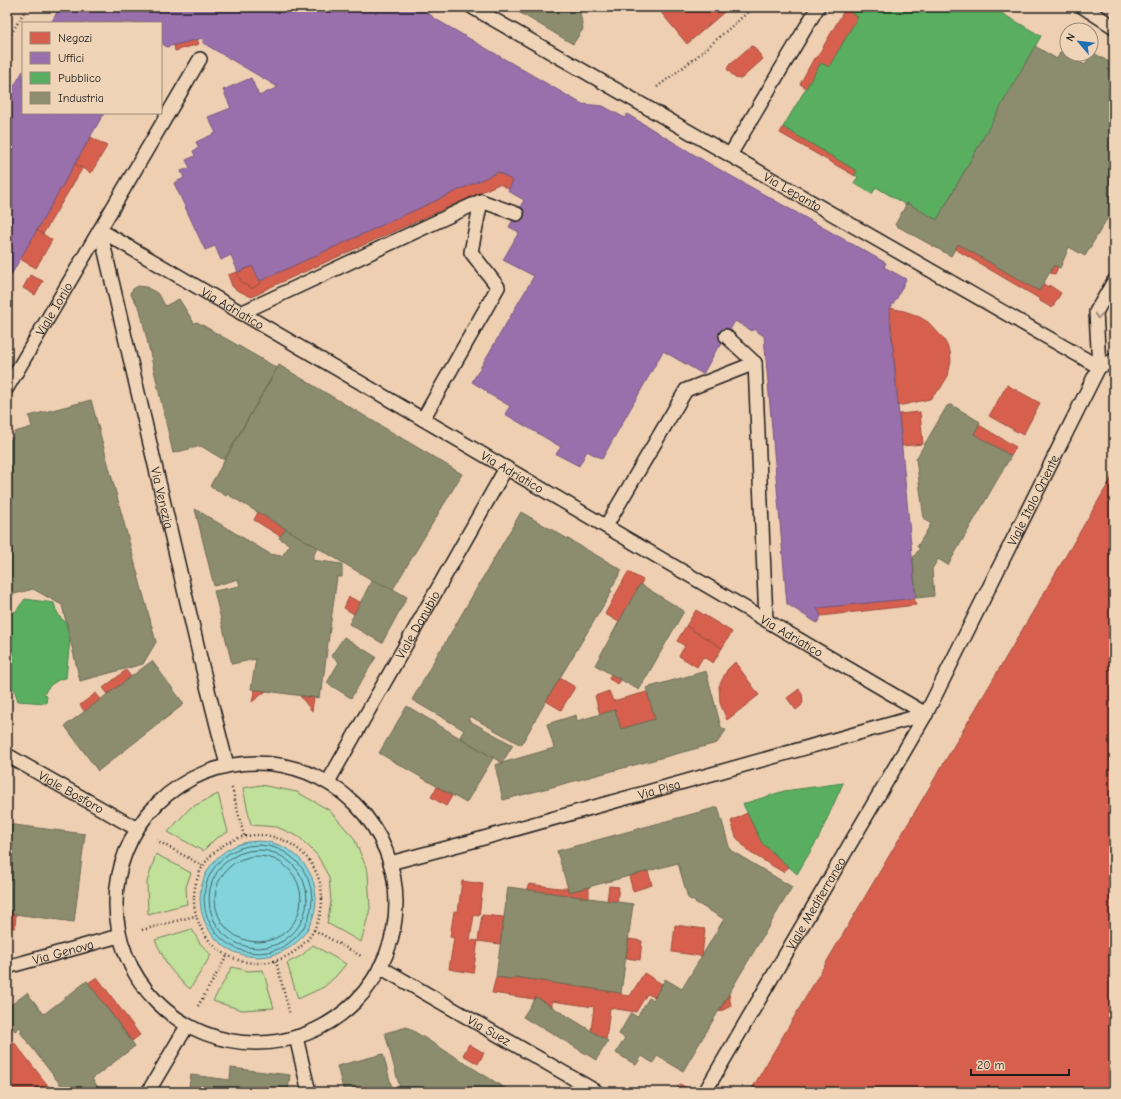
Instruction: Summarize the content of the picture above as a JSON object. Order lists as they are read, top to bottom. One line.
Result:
{"streets":{"lane":["Via Lepanto","Via Adriatico","Viale Ionio","Via Venezia","Viale Italo Oriente","Viale Danubio","Via Pisa","Viale Bosforo","Viale Mediterraneo","Via Genova","Via Suez"]},"crossings":[["Via Lepanto","Viale Italo Oriente"],["Via Adriatico","Viale Ionio"],["Via Adriatico","Via Venezia"],["Via Adriatico","Viale Italo Oriente"],["Via Adriatico","Viale Danubio"],["Via Adriatico","Via Pisa"],["Via Adriatico","Viale Mediterraneo"],["Viale Ionio","Via Venezia"],["Viale Italo Oriente","Via Pisa"],["Viale Italo Oriente","Viale Mediterraneo"],["Via Pisa","Viale Mediterraneo"]],"legend":["Negozi","Uffici","Pubblico","Industria"],"scale_bar":"20 m","north":"top left"}
